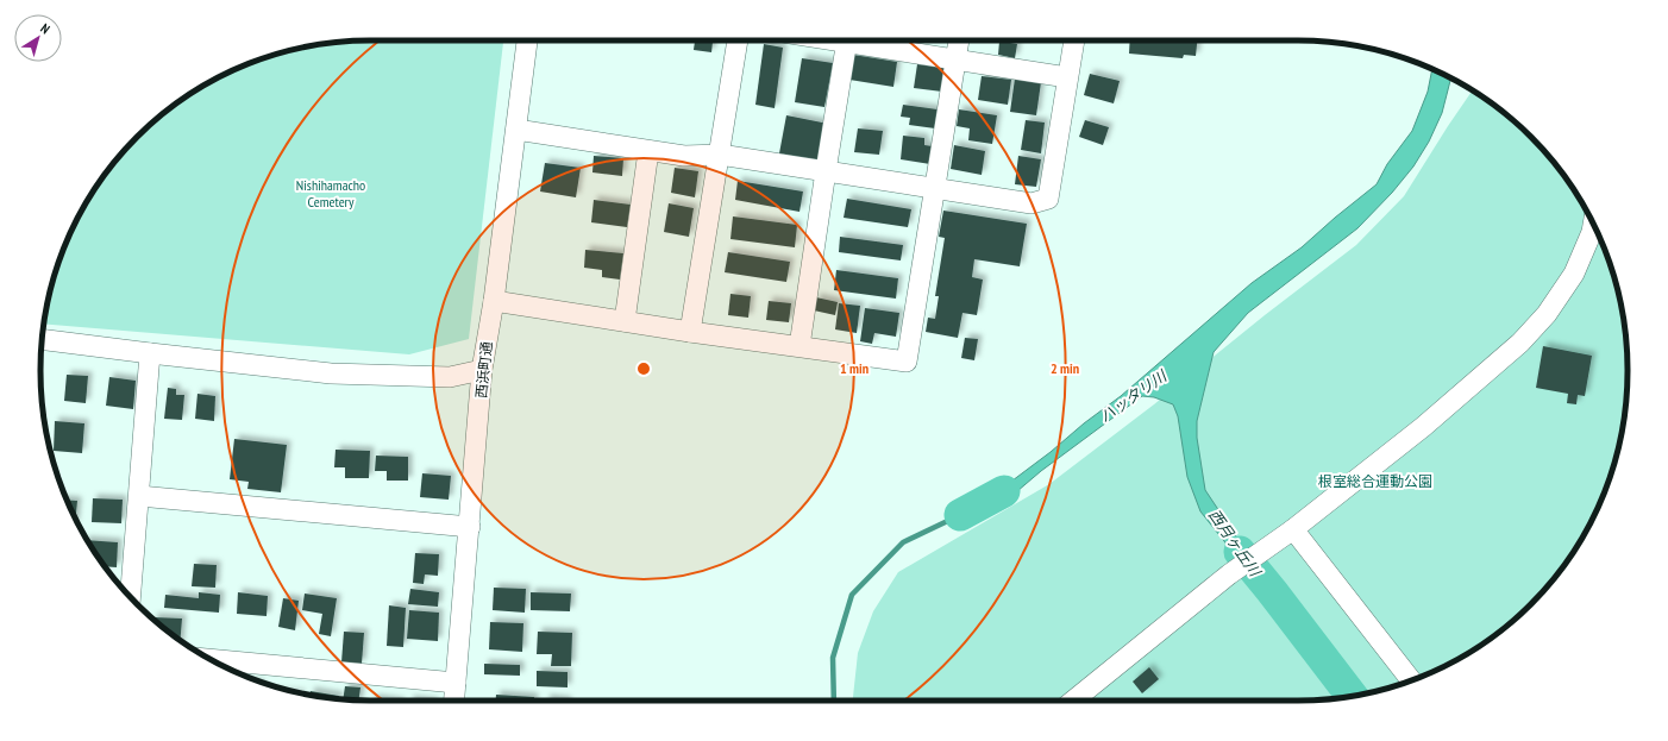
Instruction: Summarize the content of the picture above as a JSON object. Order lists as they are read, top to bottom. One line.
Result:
{"streets":{"street":["西浜町通"]},"water":["ハッタリ川","西月ヶ丘川"],"parks":["Nishihamacho Cemetery","根室総合運動公園"],"north":"top right","rings":["1 min","2 min"]}
